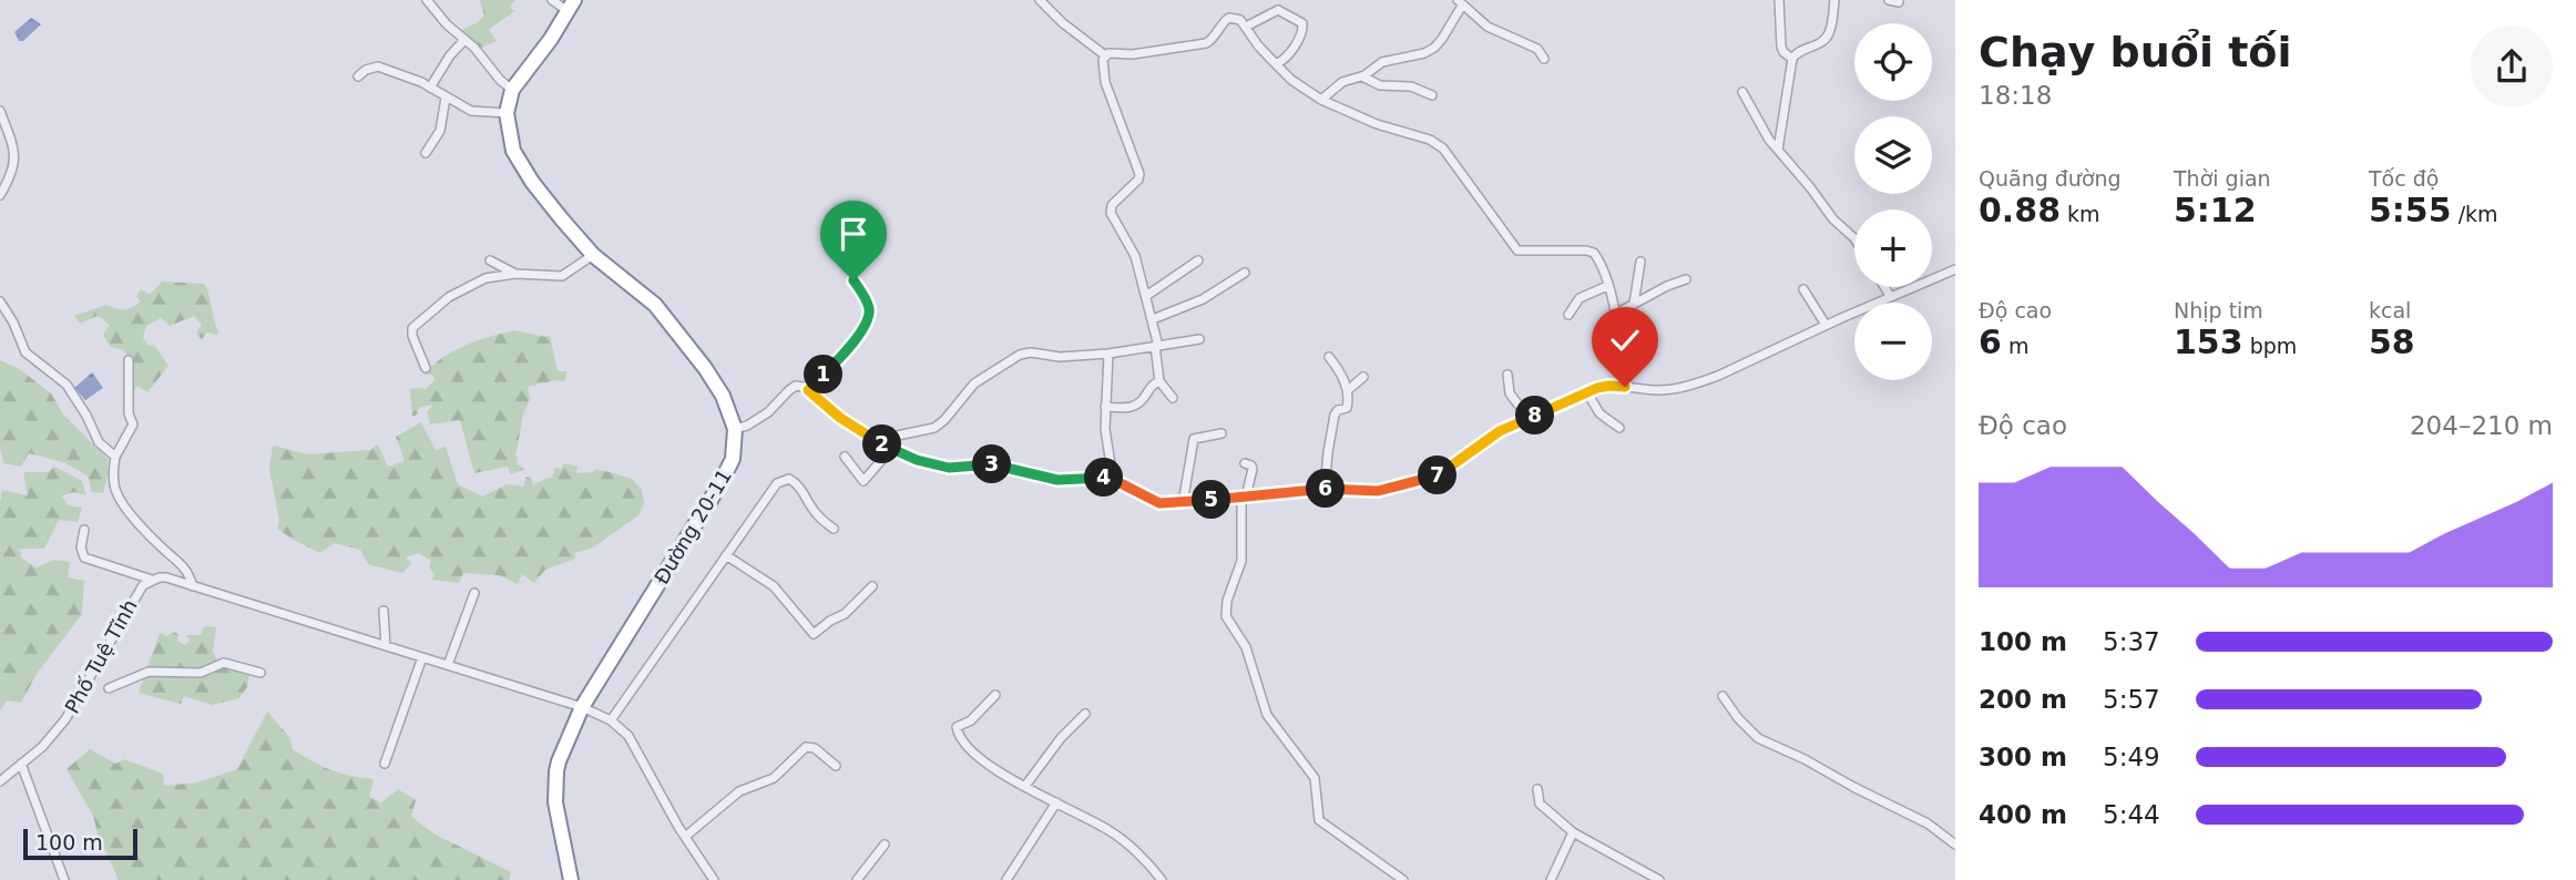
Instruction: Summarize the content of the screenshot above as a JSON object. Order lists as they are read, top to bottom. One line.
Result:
{"streets":{"highway":["Đường 20-11"],"street":["Phố Tuệ Tĩnh"]},"scale_bar":"100 m","page":{"heading":["Chạy buổi tối","18:18"],"map_buttons":["+","−"],"stats":[["Quãng đường","0.88 km"],["Thời gian","5:12"],["Tốc độ","5:55 /km"],["Độ cao","6 m"],["Nhịp tim","153 bpm"],["kcal","58"]],"pins":["1","8","2","3","7","4","6","5"],"chart":["Độ cao","204–210 m"],"list":[{"name":"100 m","note":"5:37"},{"name":"200 m","note":"5:57"},{"name":"300 m","note":"5:49"},{"name":"400 m","note":"5:44"}],"scale":"100 m"}}
